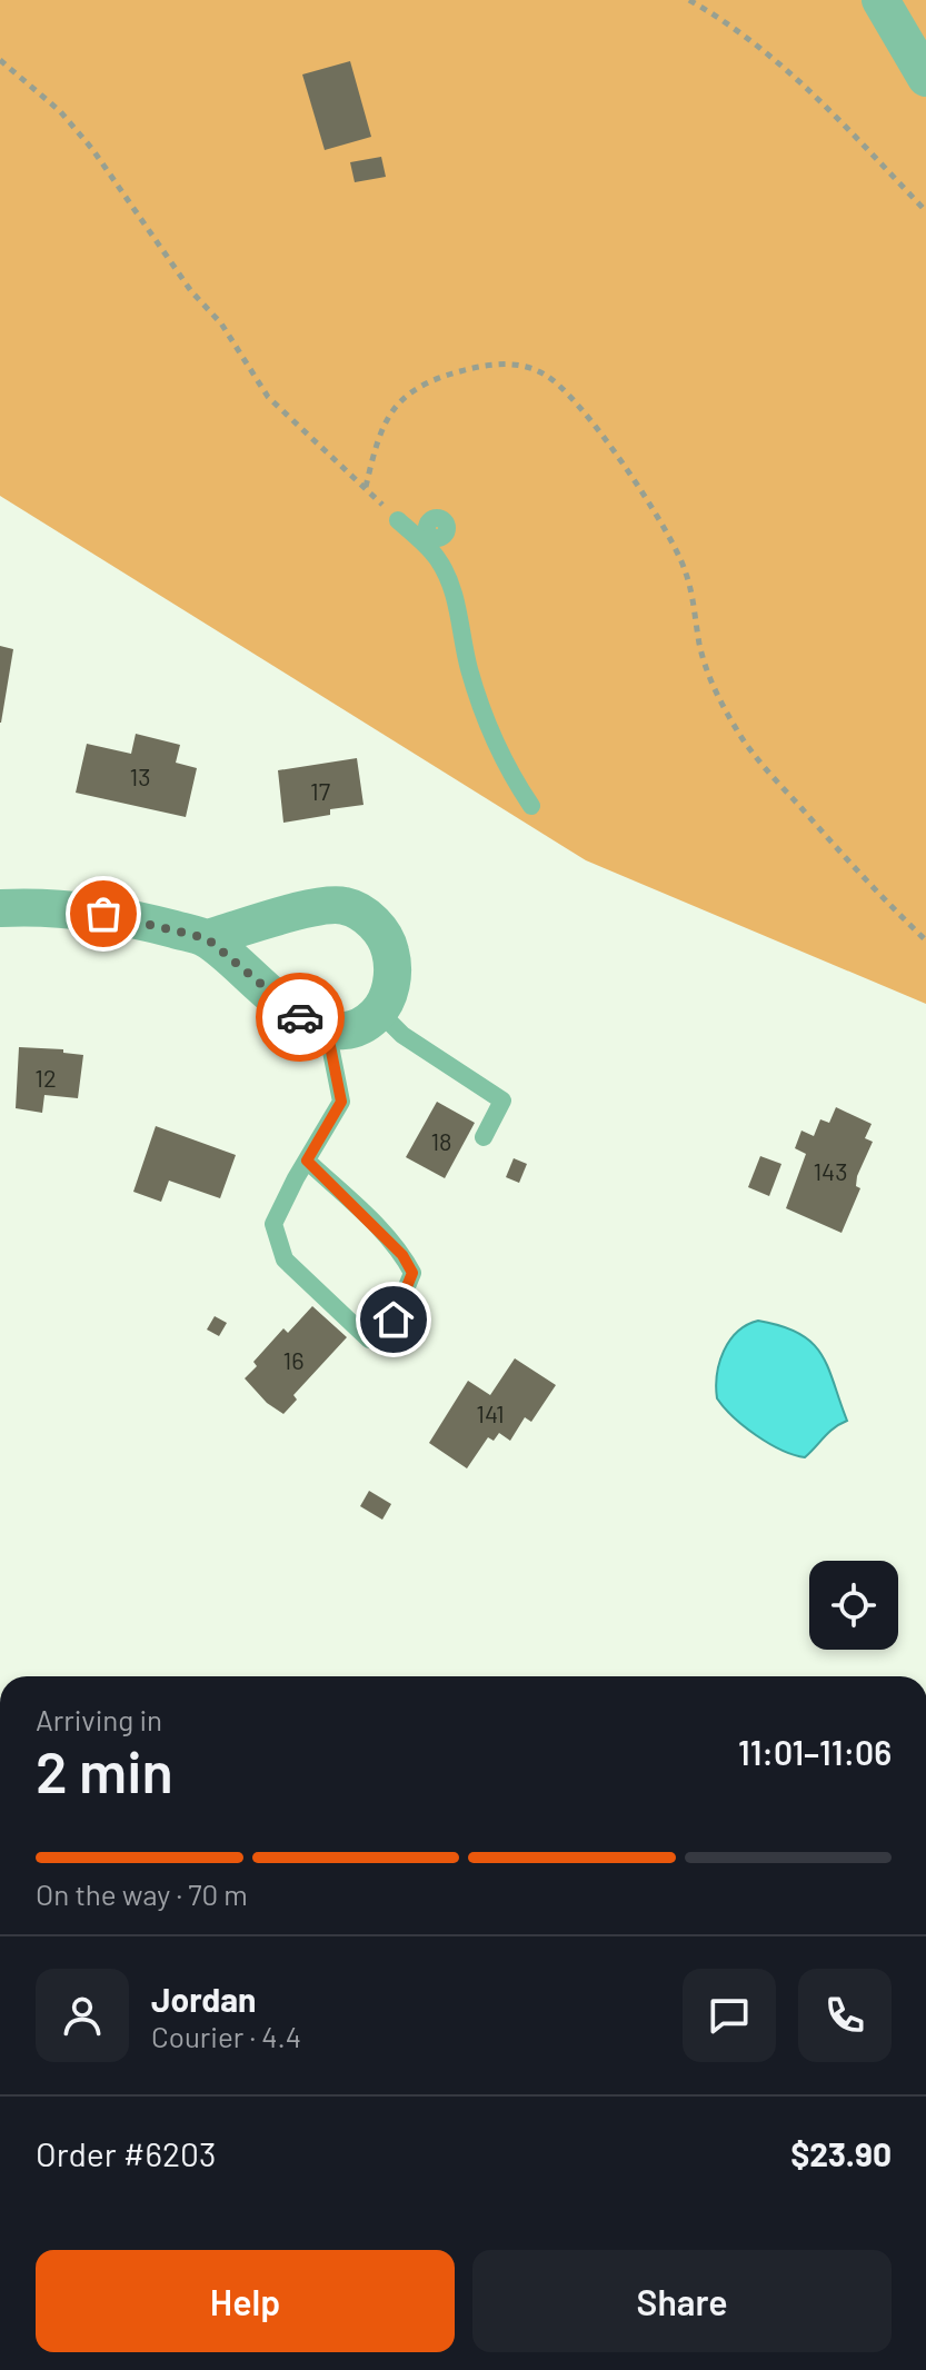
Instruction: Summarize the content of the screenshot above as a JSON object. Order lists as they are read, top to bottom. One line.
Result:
{"house_numbers":["13","17","12","18","143","16","141"],"page":{"heading":["2 min","Arriving in","11:01–11:06"],"panel":["Jordan","Courier · 4.4","Order #6203","$23.90"],"bar":"On the way · 70 m","buttons":["Help","Share"]}}
